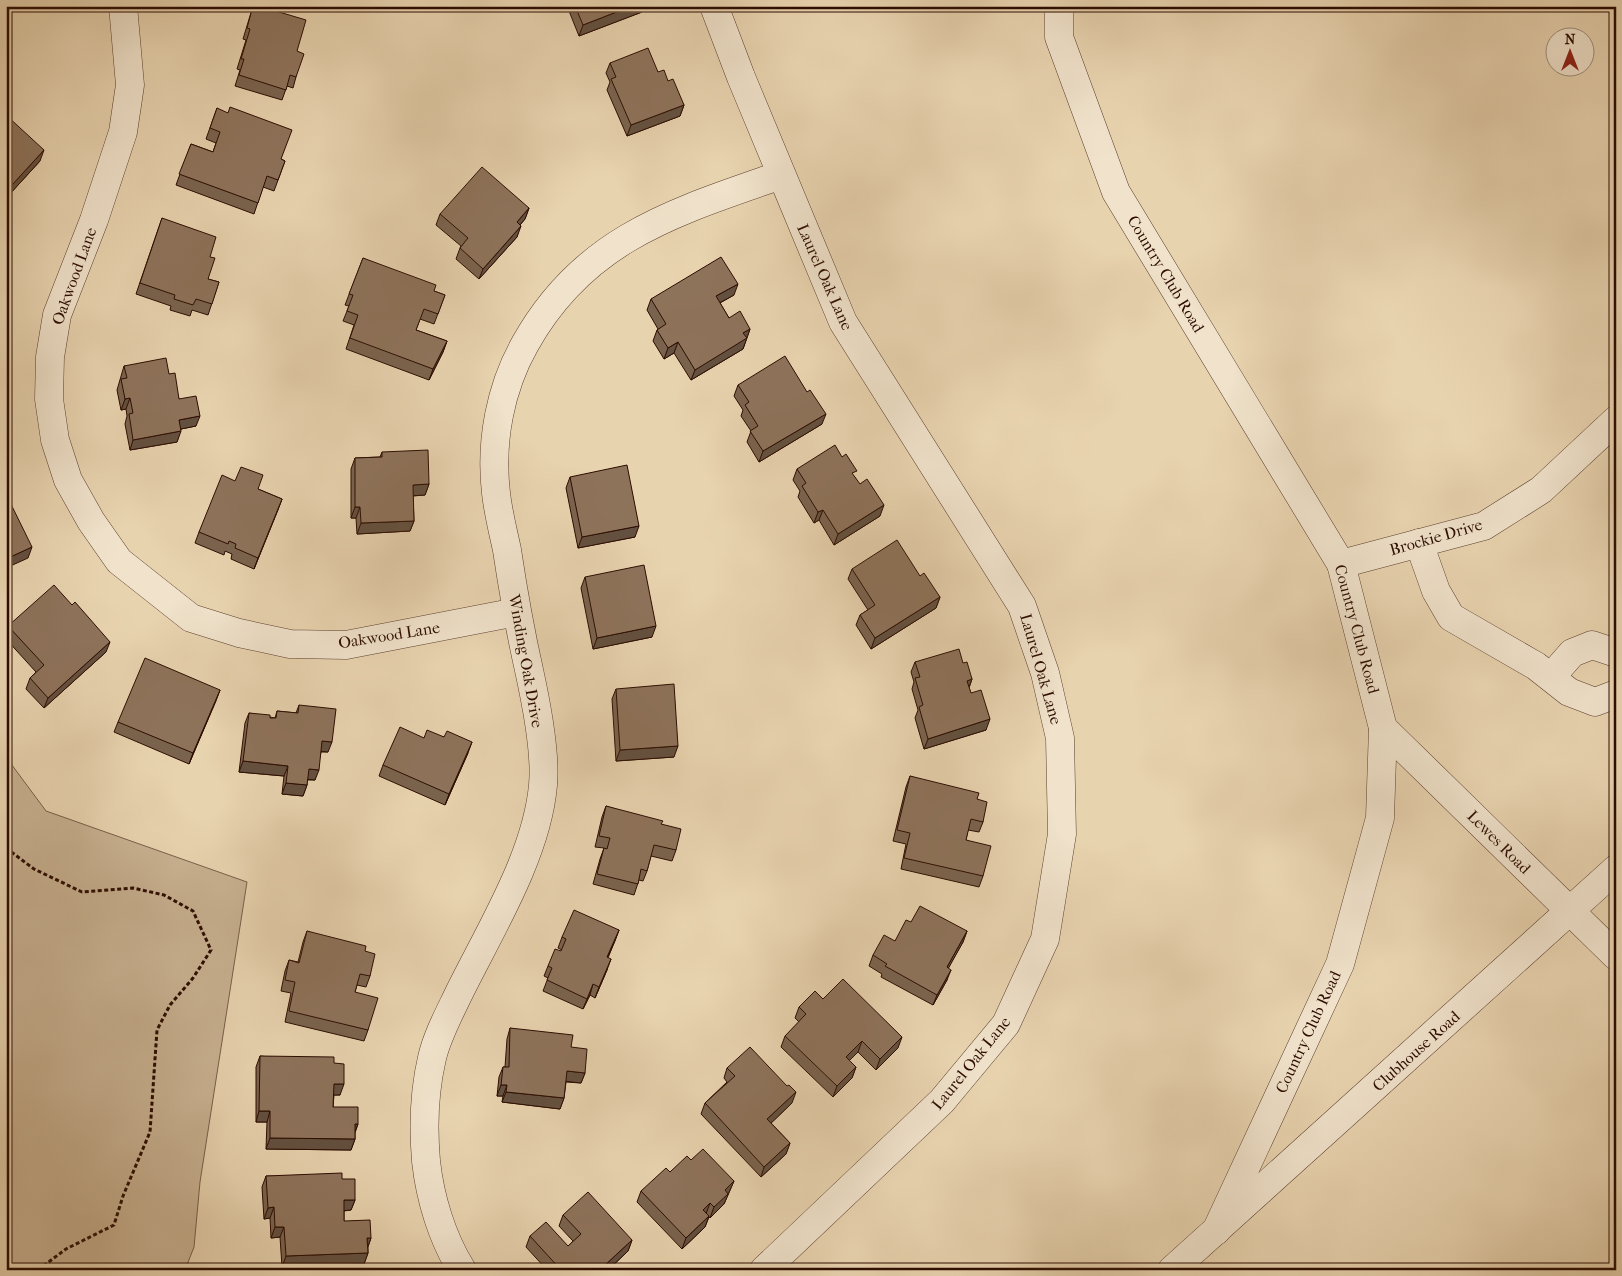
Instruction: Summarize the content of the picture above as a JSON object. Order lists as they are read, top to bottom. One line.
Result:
{"streets":{"street":["Country Club Road","Oakwood Lane","Laurel Oak Lane","Brockie Drive","Winding Oak Drive","Lewes Road","Clubhouse Road"]},"crossings":[["Country Club Road","Brockie Drive"],["Country Club Road","Lewes Road"],["Country Club Road","Clubhouse Road"],["Oakwood Lane","Winding Oak Drive"],["Laurel Oak Lane","Winding Oak Drive"],["Lewes Road","Clubhouse Road"]],"north":"top"}
